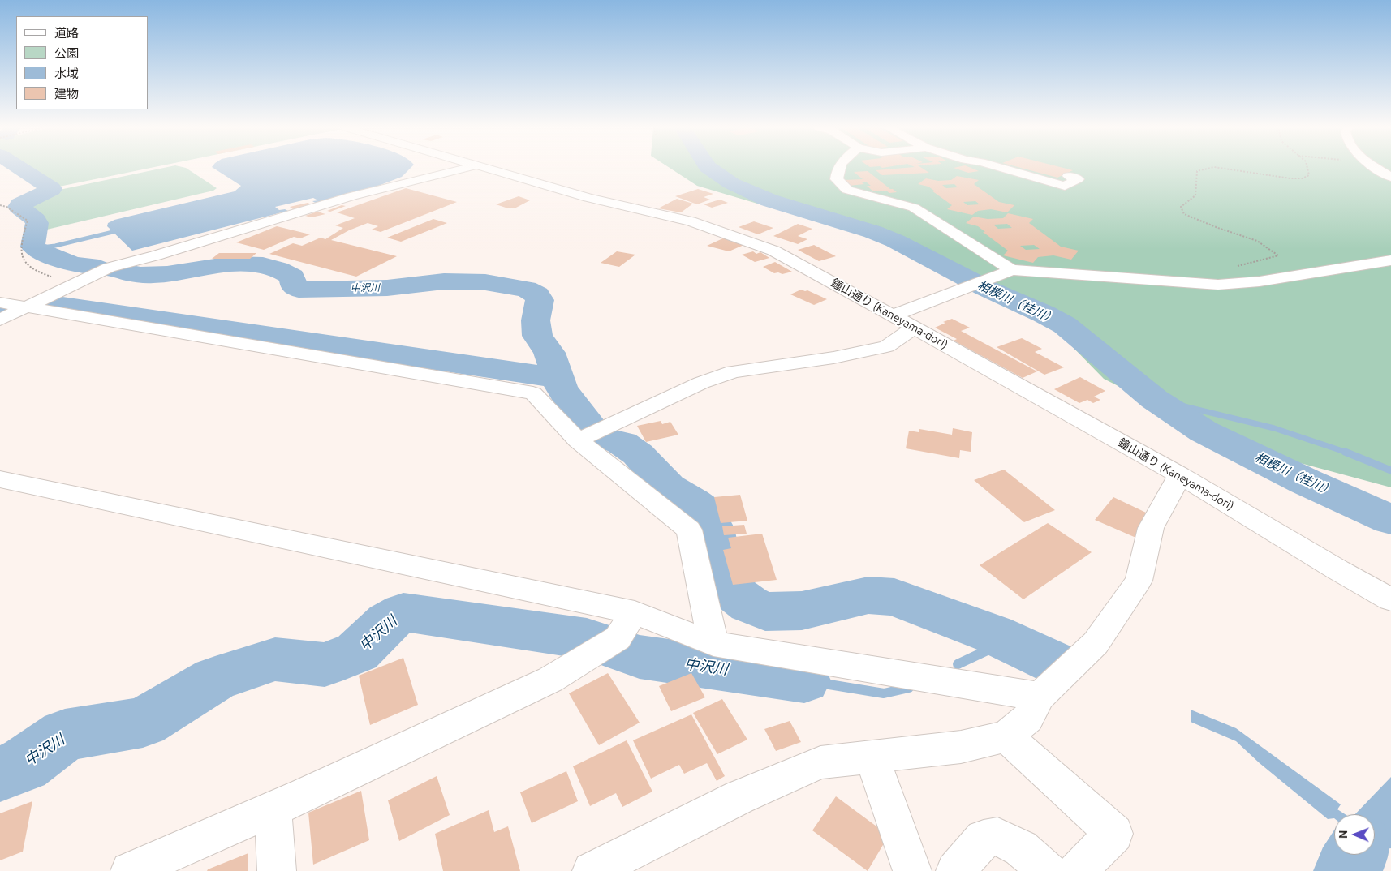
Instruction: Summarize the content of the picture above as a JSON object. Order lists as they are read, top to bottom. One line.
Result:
{"streets":{"street":["鐘山通り (Kaneyama-dori)"]},"water":["中沢川","相模川（桂川）"],"legend":["道路","公園","水域","建物"],"north":"left"}
